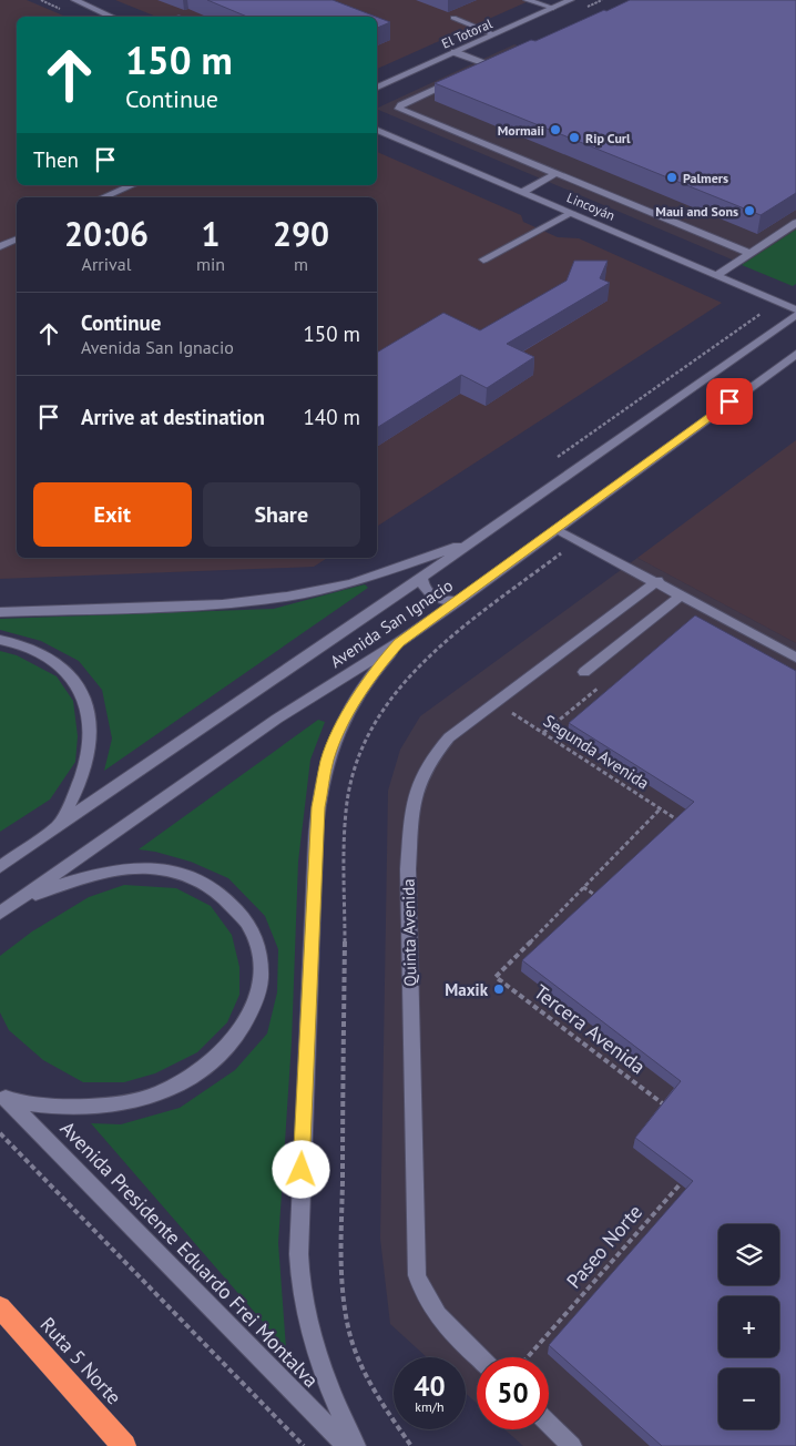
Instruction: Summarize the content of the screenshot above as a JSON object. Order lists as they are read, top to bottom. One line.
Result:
{"streets":{"highway":["Ruta 5 Norte"],"main road":["El Totoral","Lincoyán","Avenida San Ignacio","Quinta Avenida","Avenida Presidente Eduardo Frei Montalva"],"path":["Segunda Avenida","Tercera Avenida","Paseo Norte"]},"crossings":[["Segunda Avenida","Quinta Avenida"]],"places":["Mormaii","Rip Curl","Palmers","Maui and Sons","Maxik"],"page":{"turn":["150 m","Continue"],"then":"Then","eta":["20:06","Arrival","1","min","290","m"],"list":[{"name":"Continue","note":"Avenida San Ignacio","value":"150 m"},{"name":"Arrive at destination","value":"140 m"}],"buttons":["Exit","Share"],"map_buttons":["+","−"],"speed":"40 km/h","limit":"50"}}
